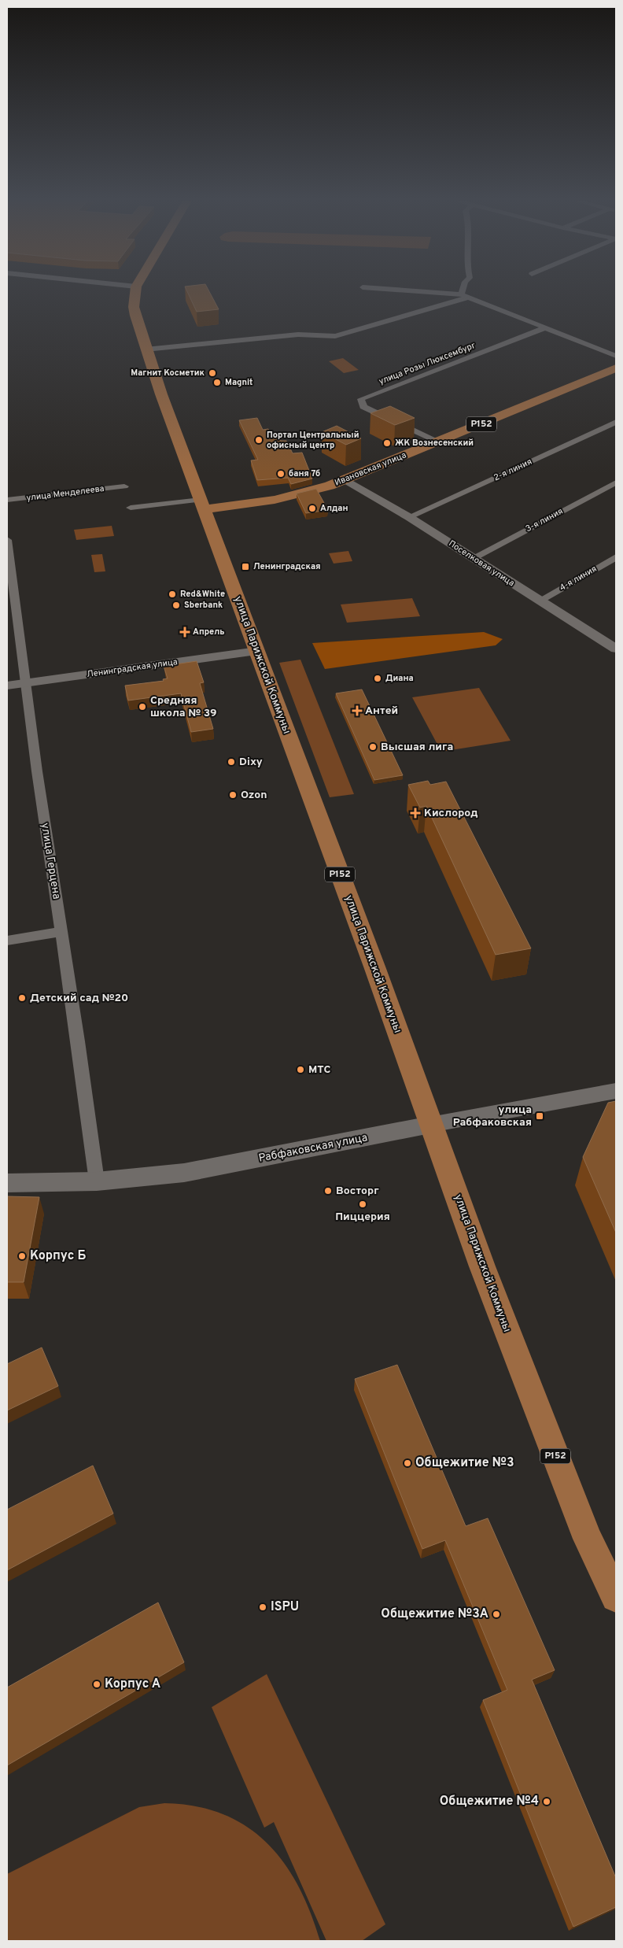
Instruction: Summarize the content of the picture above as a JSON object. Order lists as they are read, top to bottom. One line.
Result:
{"streets":{"main road":["Р152","Ивановская улица","улица Парижской Коммуны","Рабфаковская улица"],"street":["улица Розы Люксембург","2-я линия","улица Менделеева","3-я линия","Поселковая улица","4-я линия","Ленинградская улица","улица Герцена"]},"crossings":[["улица Розы Люксембург","Ивановская улица"],["Ивановская улица","Поселковая улица"],["Ивановская улица","улица Парижской Коммуны"],["2-я линия","Поселковая улица"],["3-я линия","Поселковая улица"],["Поселковая улица","4-я линия"],["улица Парижской Коммуны","Ленинградская улица"],["улица Парижской Коммуны","Рабфаковская улица"],["Ленинградская улица","улица Герцена"],["улица Герцена","Рабфаковская улица"]],"places":{"other":["Магнит Косметик","Magnit","Портал Центральный офисный центр","ЖК Вознесенский","баня 7б","Алдан","Red&White","Sberbank","Диана","Средняя школа № 39","Высшая лига","Dixy","Ozon","Детский сад №20","МТС","Восторг","Пиццерия","Корпус Б","Общежитие №3","ISPU","Общежитие №3А","Корпус А","Общежитие №4"],"transit":["Ленинградская","улица Рабфаковская"],"health":["Апрель","Антей","Кислород"]}}
